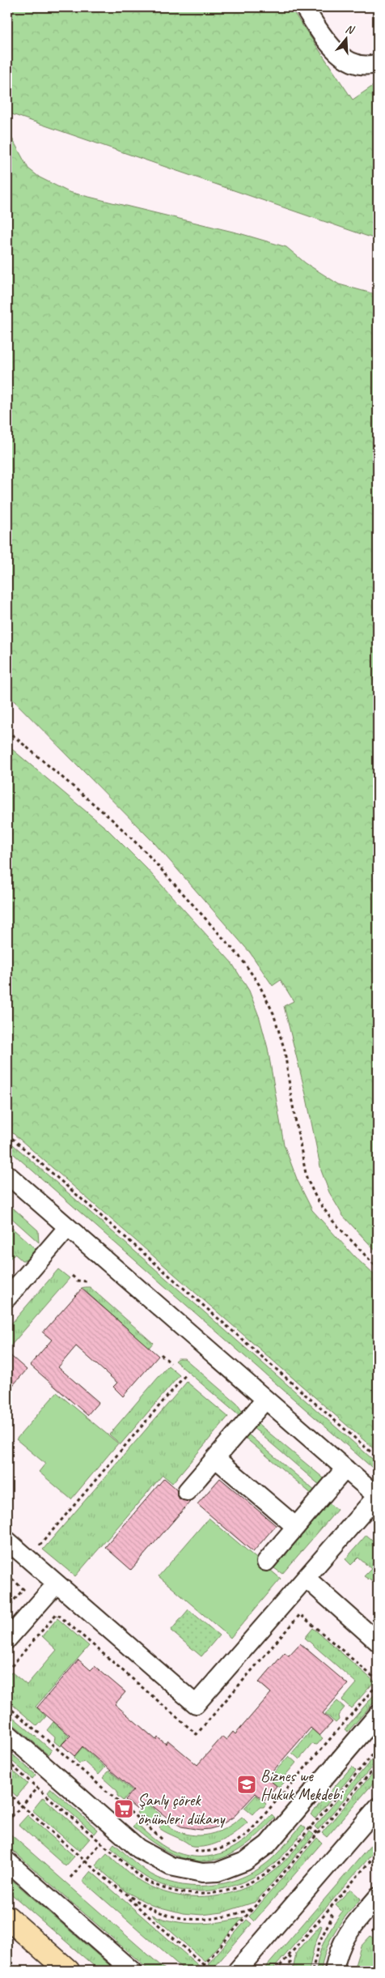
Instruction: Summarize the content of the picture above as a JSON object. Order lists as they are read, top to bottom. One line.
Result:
{"places":{"school or university":["Biznes we Hukuk Mekdebi"],"supermarket":["Şanly çörek önümleri dükany"]},"north":"top"}
